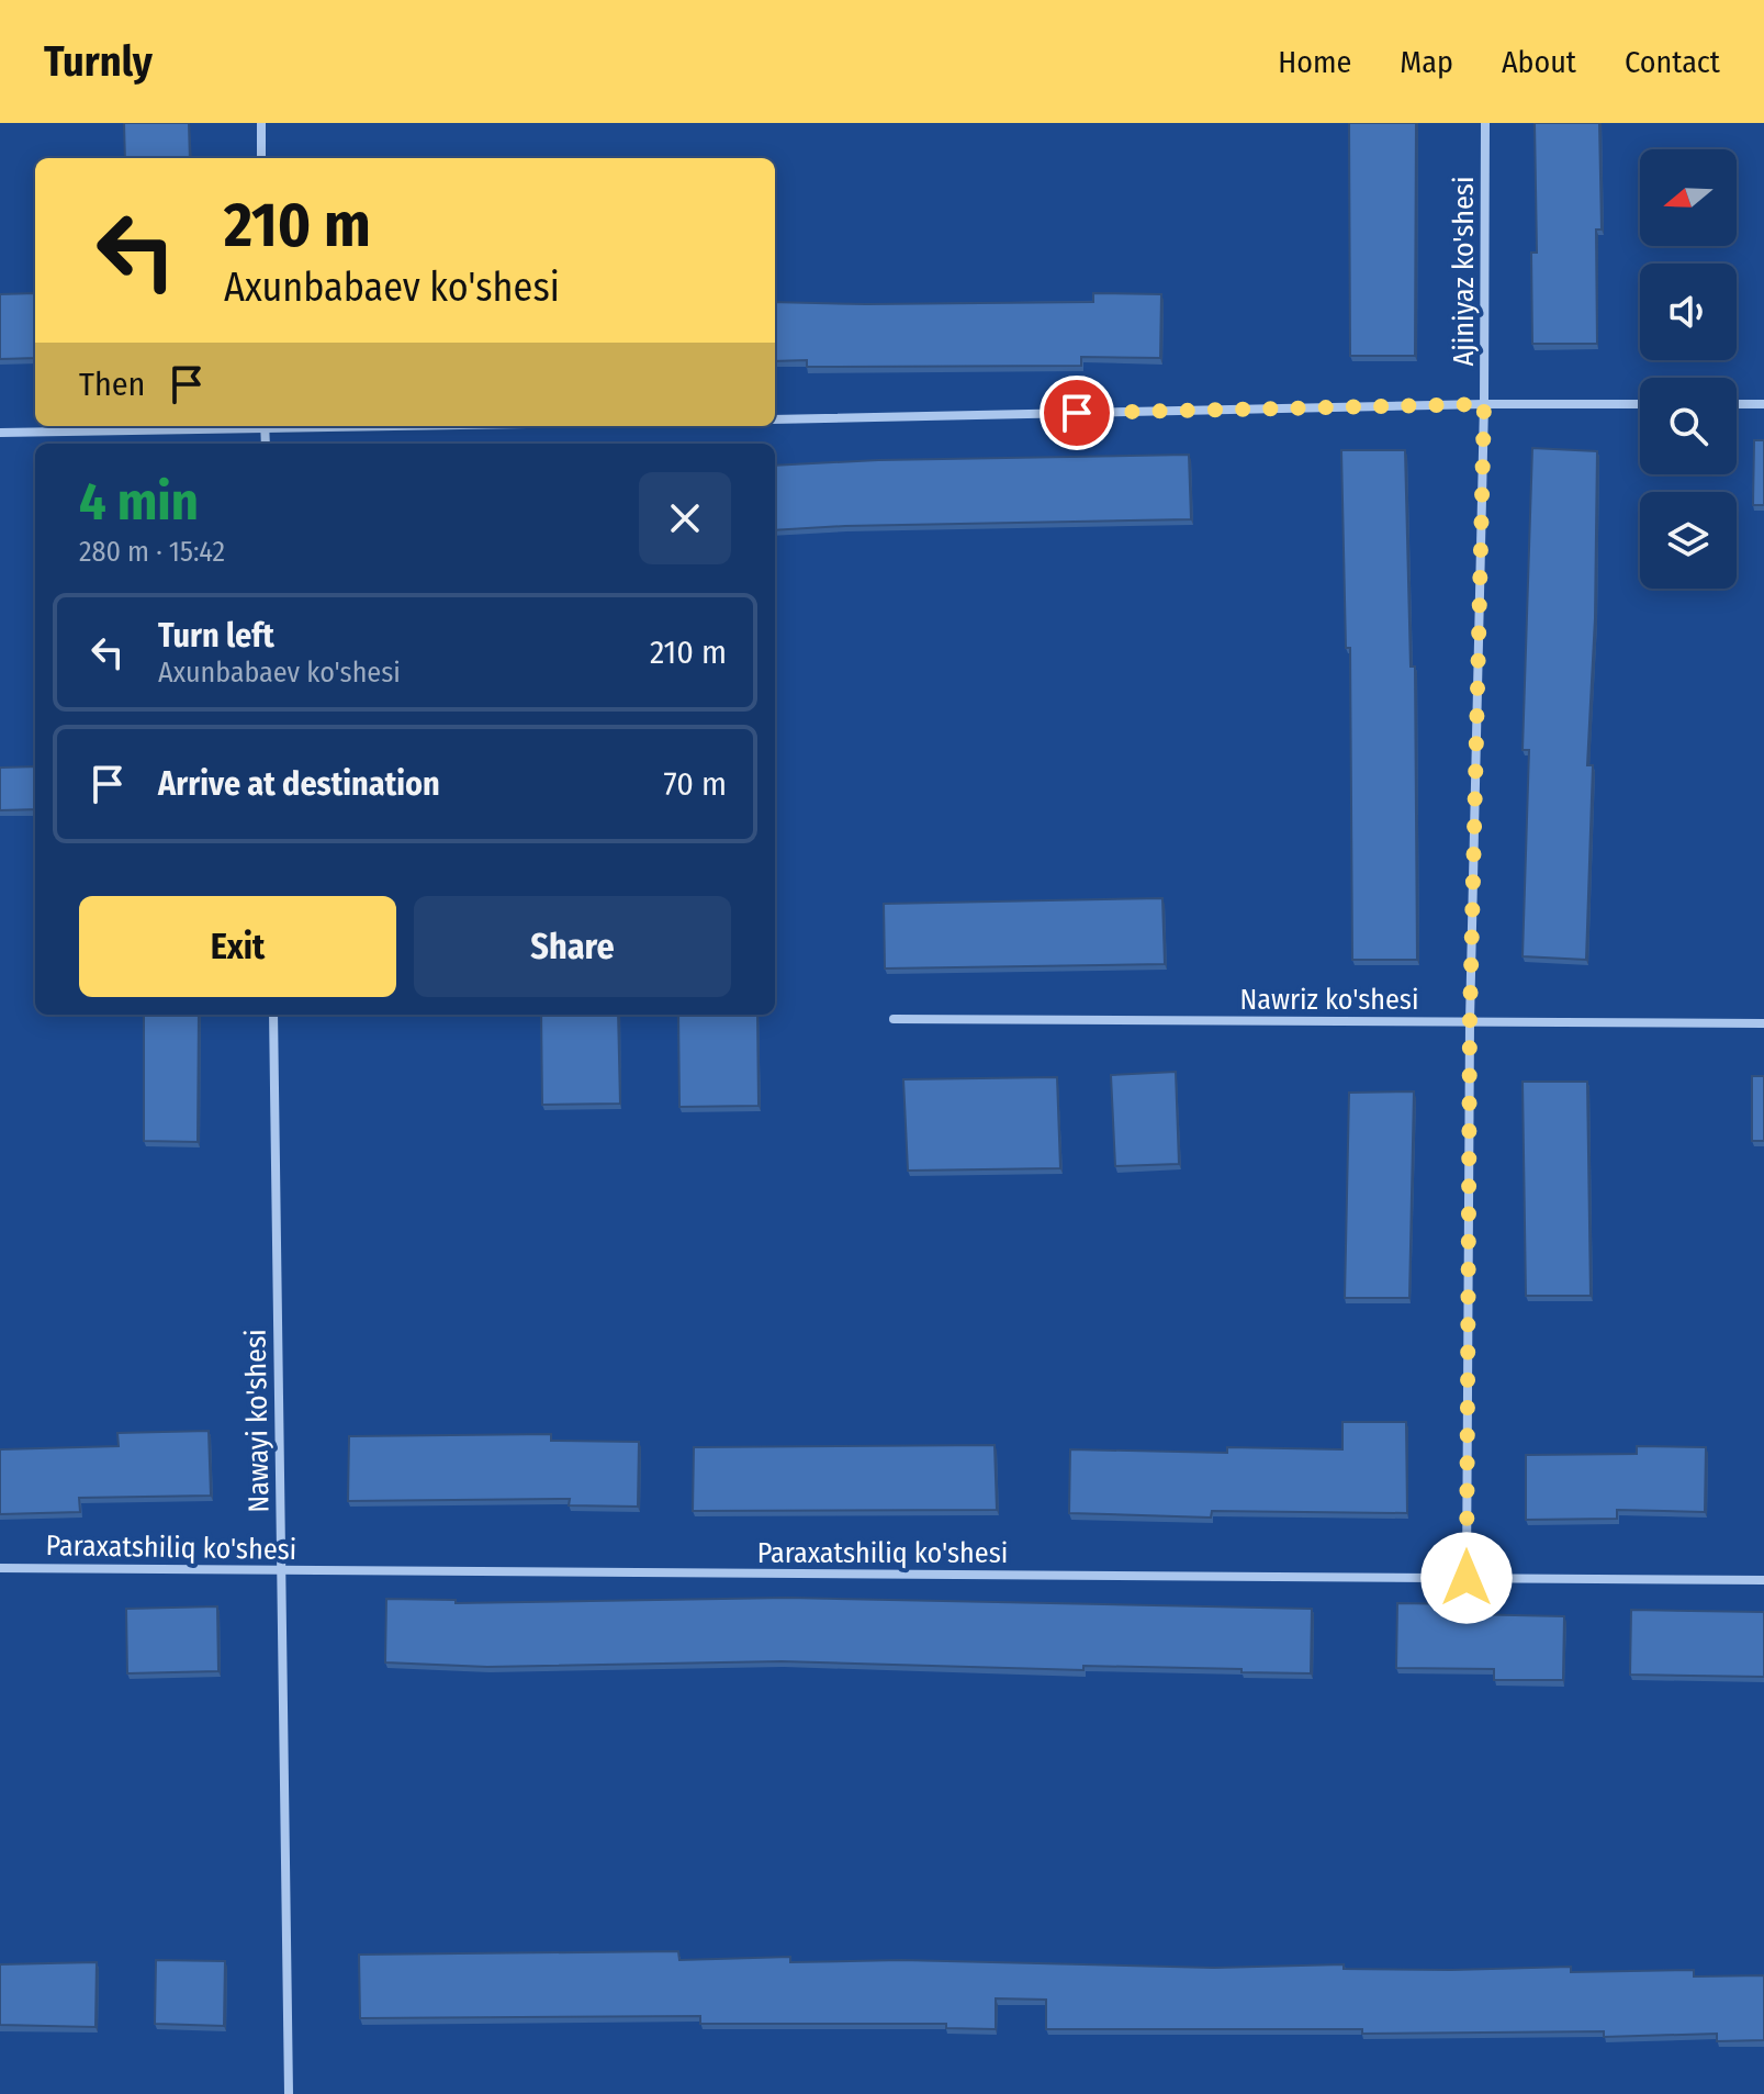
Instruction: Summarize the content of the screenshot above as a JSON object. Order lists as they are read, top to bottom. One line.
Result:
{"streets":{"street":["Ajiniyaz ko'shesi","Nawriz ko'shesi","Nawayi ko'shesi","Paraxatshiliq ko'shesi"]},"crossings":[["Ajiniyaz ko'shesi","Nawriz ko'shesi"],["Ajiniyaz ko'shesi","Paraxatshiliq ko'shesi"],["Nawayi ko'shesi","Paraxatshiliq ko'shesi"]],"north":"left","page":{"header":"Turnly","nav":["Home","Map","About","Contact"],"turn":["210 m","Axunbabaev ko'shesi"],"then":"Then","heading":["4 min","280 m · 15:42"],"list":[{"name":"Turn left","note":"Axunbabaev ko'shesi","value":"210 m"},{"name":"Arrive at destination","value":"70 m"}],"buttons":["Exit","Share"]}}
